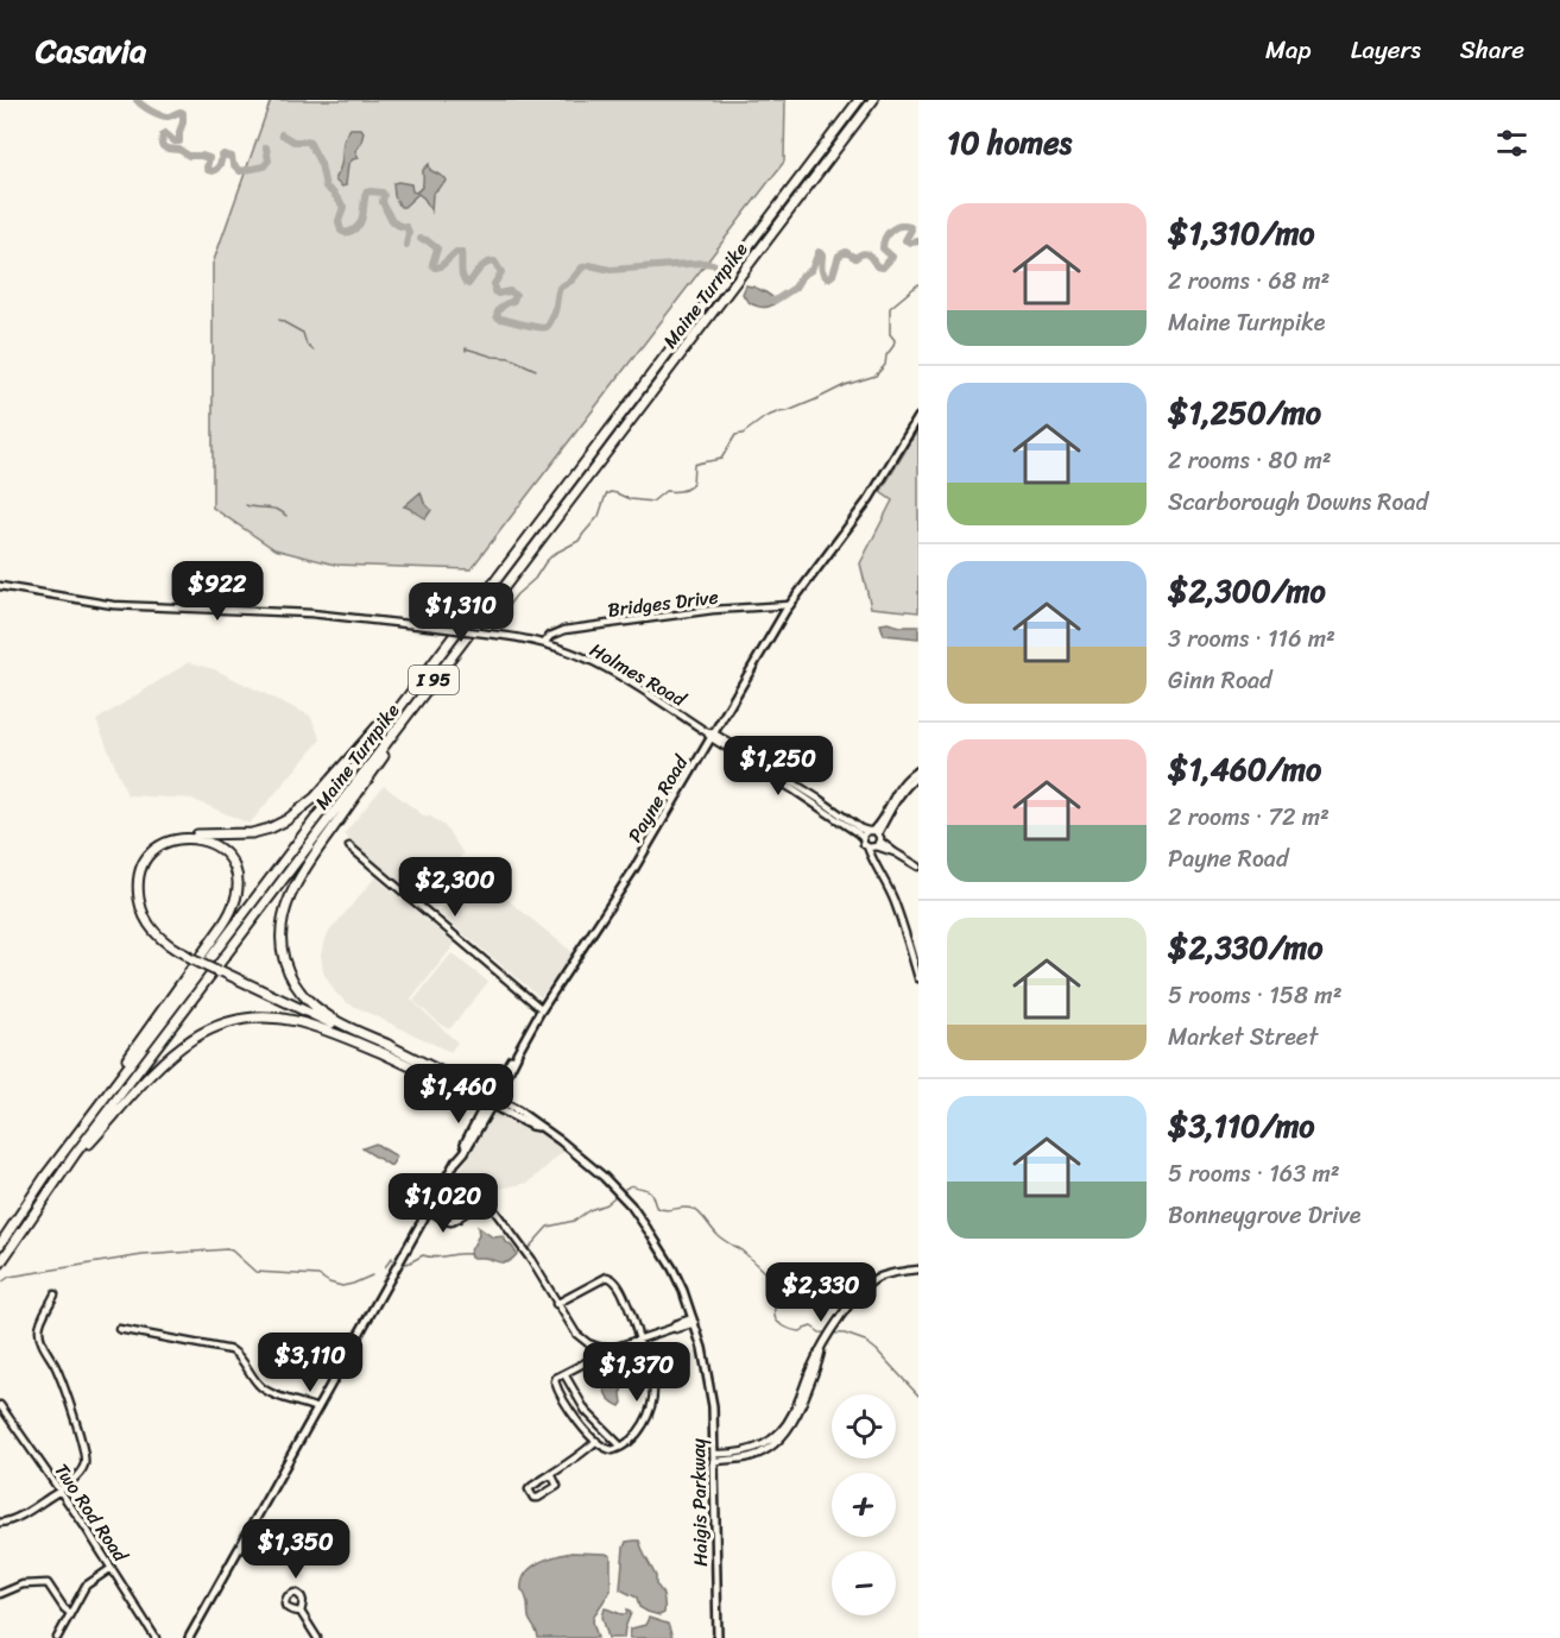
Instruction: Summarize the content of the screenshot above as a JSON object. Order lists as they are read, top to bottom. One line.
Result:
{"streets":{"highway":["Maine Turnpike","I 95"],"main road":["Payne Road","Haigis Parkway"],"street":["Bridges Drive","Holmes Road","Two Rod Road"]},"crossings":[["Bridges Drive","Holmes Road"],["Bridges Drive","Payne Road"],["Holmes Road","Payne Road"],["Payne Road","Haigis Parkway"]],"page":{"header":"Casavia","nav":["Map","Layers","Share"],"heading":"10 homes","list":[{"name":"$1,310/mo","note":"2 rooms · 68 m² · Maine Turnpike"},{"name":"$1,250/mo","note":"2 rooms · 80 m² · Scarborough Downs Road"},{"name":"$2,300/mo","note":"3 rooms · 116 m² · Ginn Road"},{"name":"$1,460/mo","note":"2 rooms · 72 m² · Payne Road"},{"name":"$2,330/mo","note":"5 rooms · 158 m² · Market Street"},{"name":"$3,110/mo","note":"5 rooms · 163 m² · Bonneygrove Drive"}],"price":["$922","$1,310","$1,250","$2,300","$1,460","$1,020","$2,330","$3,110","$1,370","$1,350"],"map_buttons":["+","−"]}}
